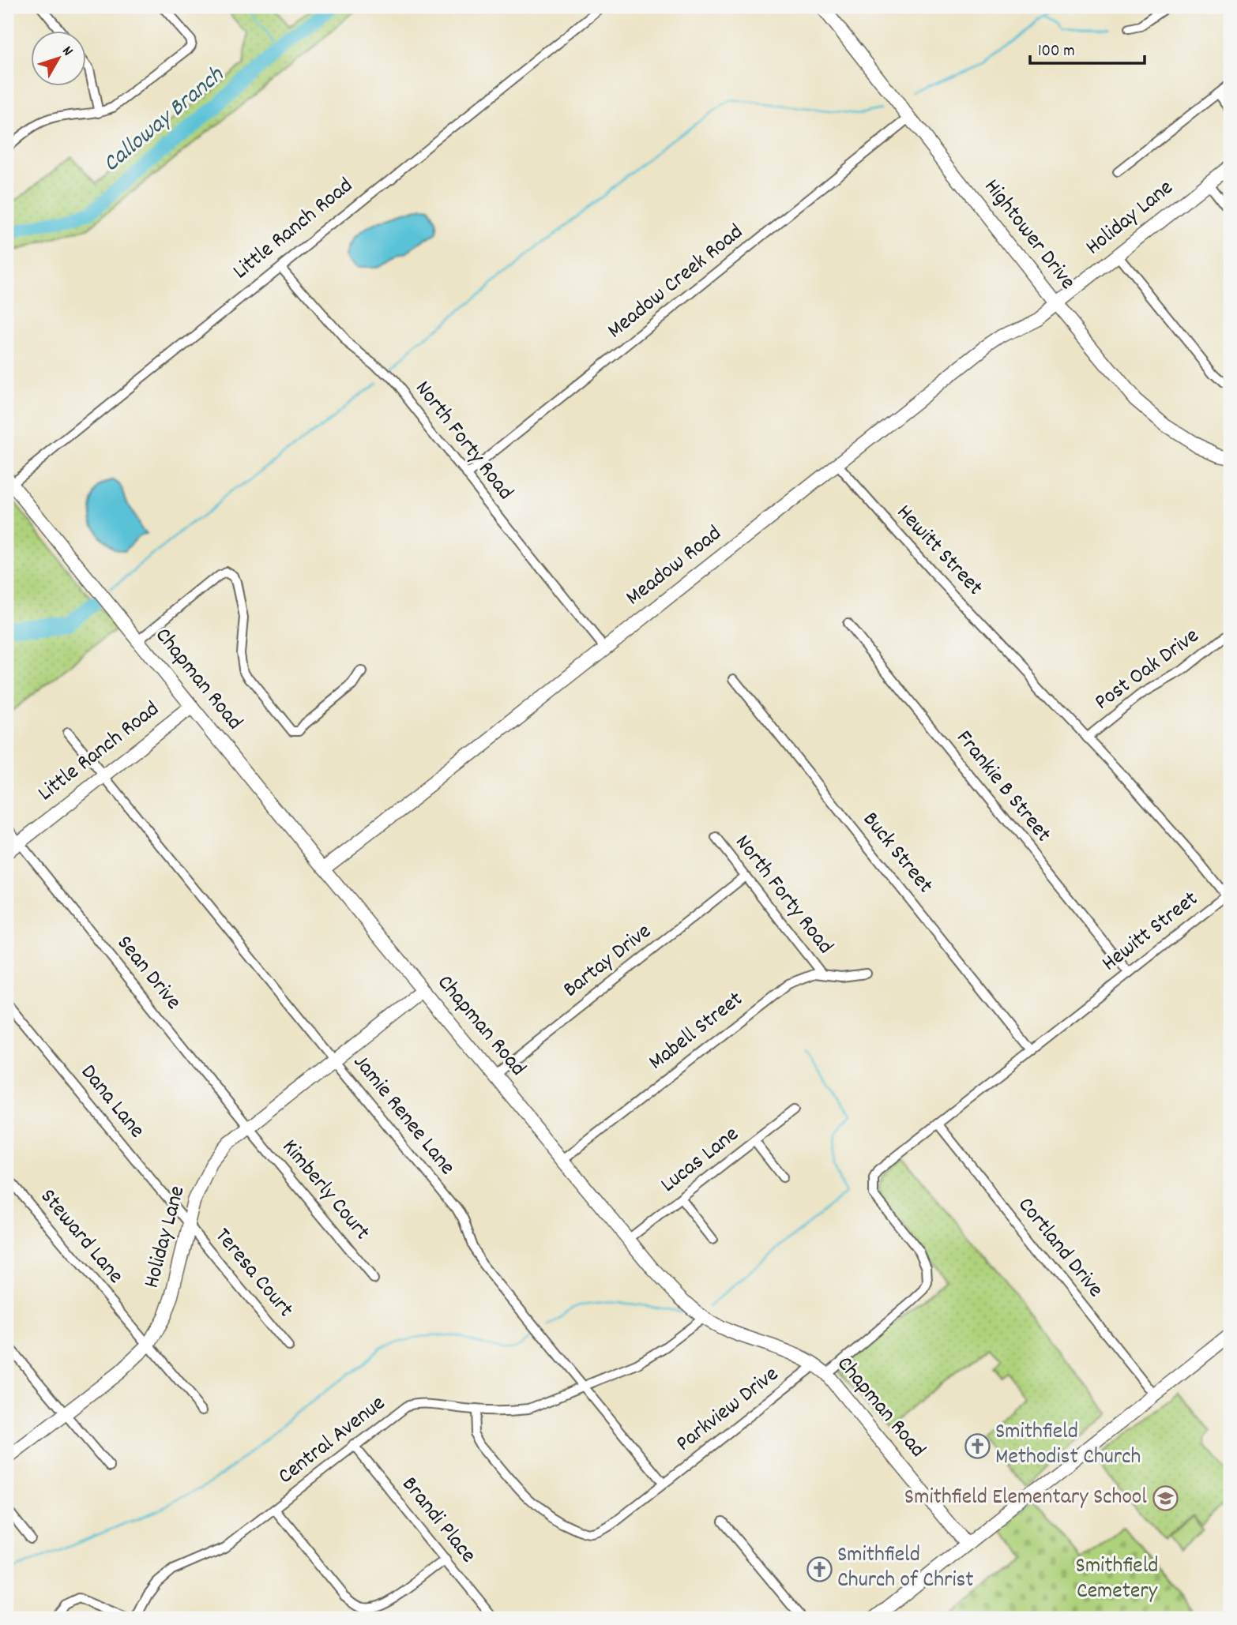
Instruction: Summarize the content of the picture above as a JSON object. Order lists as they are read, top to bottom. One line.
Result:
{"streets":{"street":["Holiday Lane","Little Ranch Road","Hightower Drive","Meadow Creek Road","North Forty Road","Hewitt Street","Meadow Road","Post Oak Drive","Chapman Road","Frankie B Street","Buck Street","Bartay Drive","Sean Drive","Mabell Street","Dana Lane","Jamie Renee Lane","Lucas Lane","Kimberly Court","Steward Lane","Cortland Drive","Teresa Court","Parkview Drive","Central Avenue","Brandi Place"]},"crossings":[["Holiday Lane","Hightower Drive"],["Holiday Lane","Meadow Road"],["Holiday Lane","Chapman Road"],["Holiday Lane","Sean Drive"],["Holiday Lane","Dana Lane"],["Holiday Lane","Jamie Renee Lane"],["Holiday Lane","Kimberly Court"],["Holiday Lane","Steward Lane"],["Holiday Lane","Teresa Court"],["Little Ranch Road","North Forty Road"],["Little Ranch Road","Chapman Road"],["Little Ranch Road","Sean Drive"],["Little Ranch Road","Jamie Renee Lane"],["Hightower Drive","Meadow Creek Road"],["Hightower Drive","Meadow Road"],["Meadow Creek Road","North Forty Road"],["North Forty Road","Meadow Road"],["North Forty Road","Bartay Drive"],["North Forty Road","Mabell Street"],["Hewitt Street","Meadow Road"],["Hewitt Street","Post Oak Drive"],["Hewitt Street","Chapman Road"],["Hewitt Street","Frankie B Street"],["Hewitt Street","Buck Street"],["Hewitt Street","Cortland Drive"],["Meadow Road","Chapman Road"],["Chapman Road","Bartay Drive"],["Chapman Road","Mabell Street"],["Chapman Road","Lucas Lane"],["Chapman Road","Parkview Drive"],["Chapman Road","Central Avenue"],["Sean Drive","Kimberly Court"],["Dana Lane","Teresa Court"],["Jamie Renee Lane","Parkview Drive"],["Jamie Renee Lane","Central Avenue"],["Parkview Drive","Central Avenue"],["Central Avenue","Brandi Place"]],"water":["Calloway Branch"],"parks":["Smithfield Cemetery"],"places":{"church":["Smithfield Methodist Church","Smithfield Church of Christ"],"school or university":["Smithfield Elementary School"]},"scale_bar":"100 m","north":"top right"}
